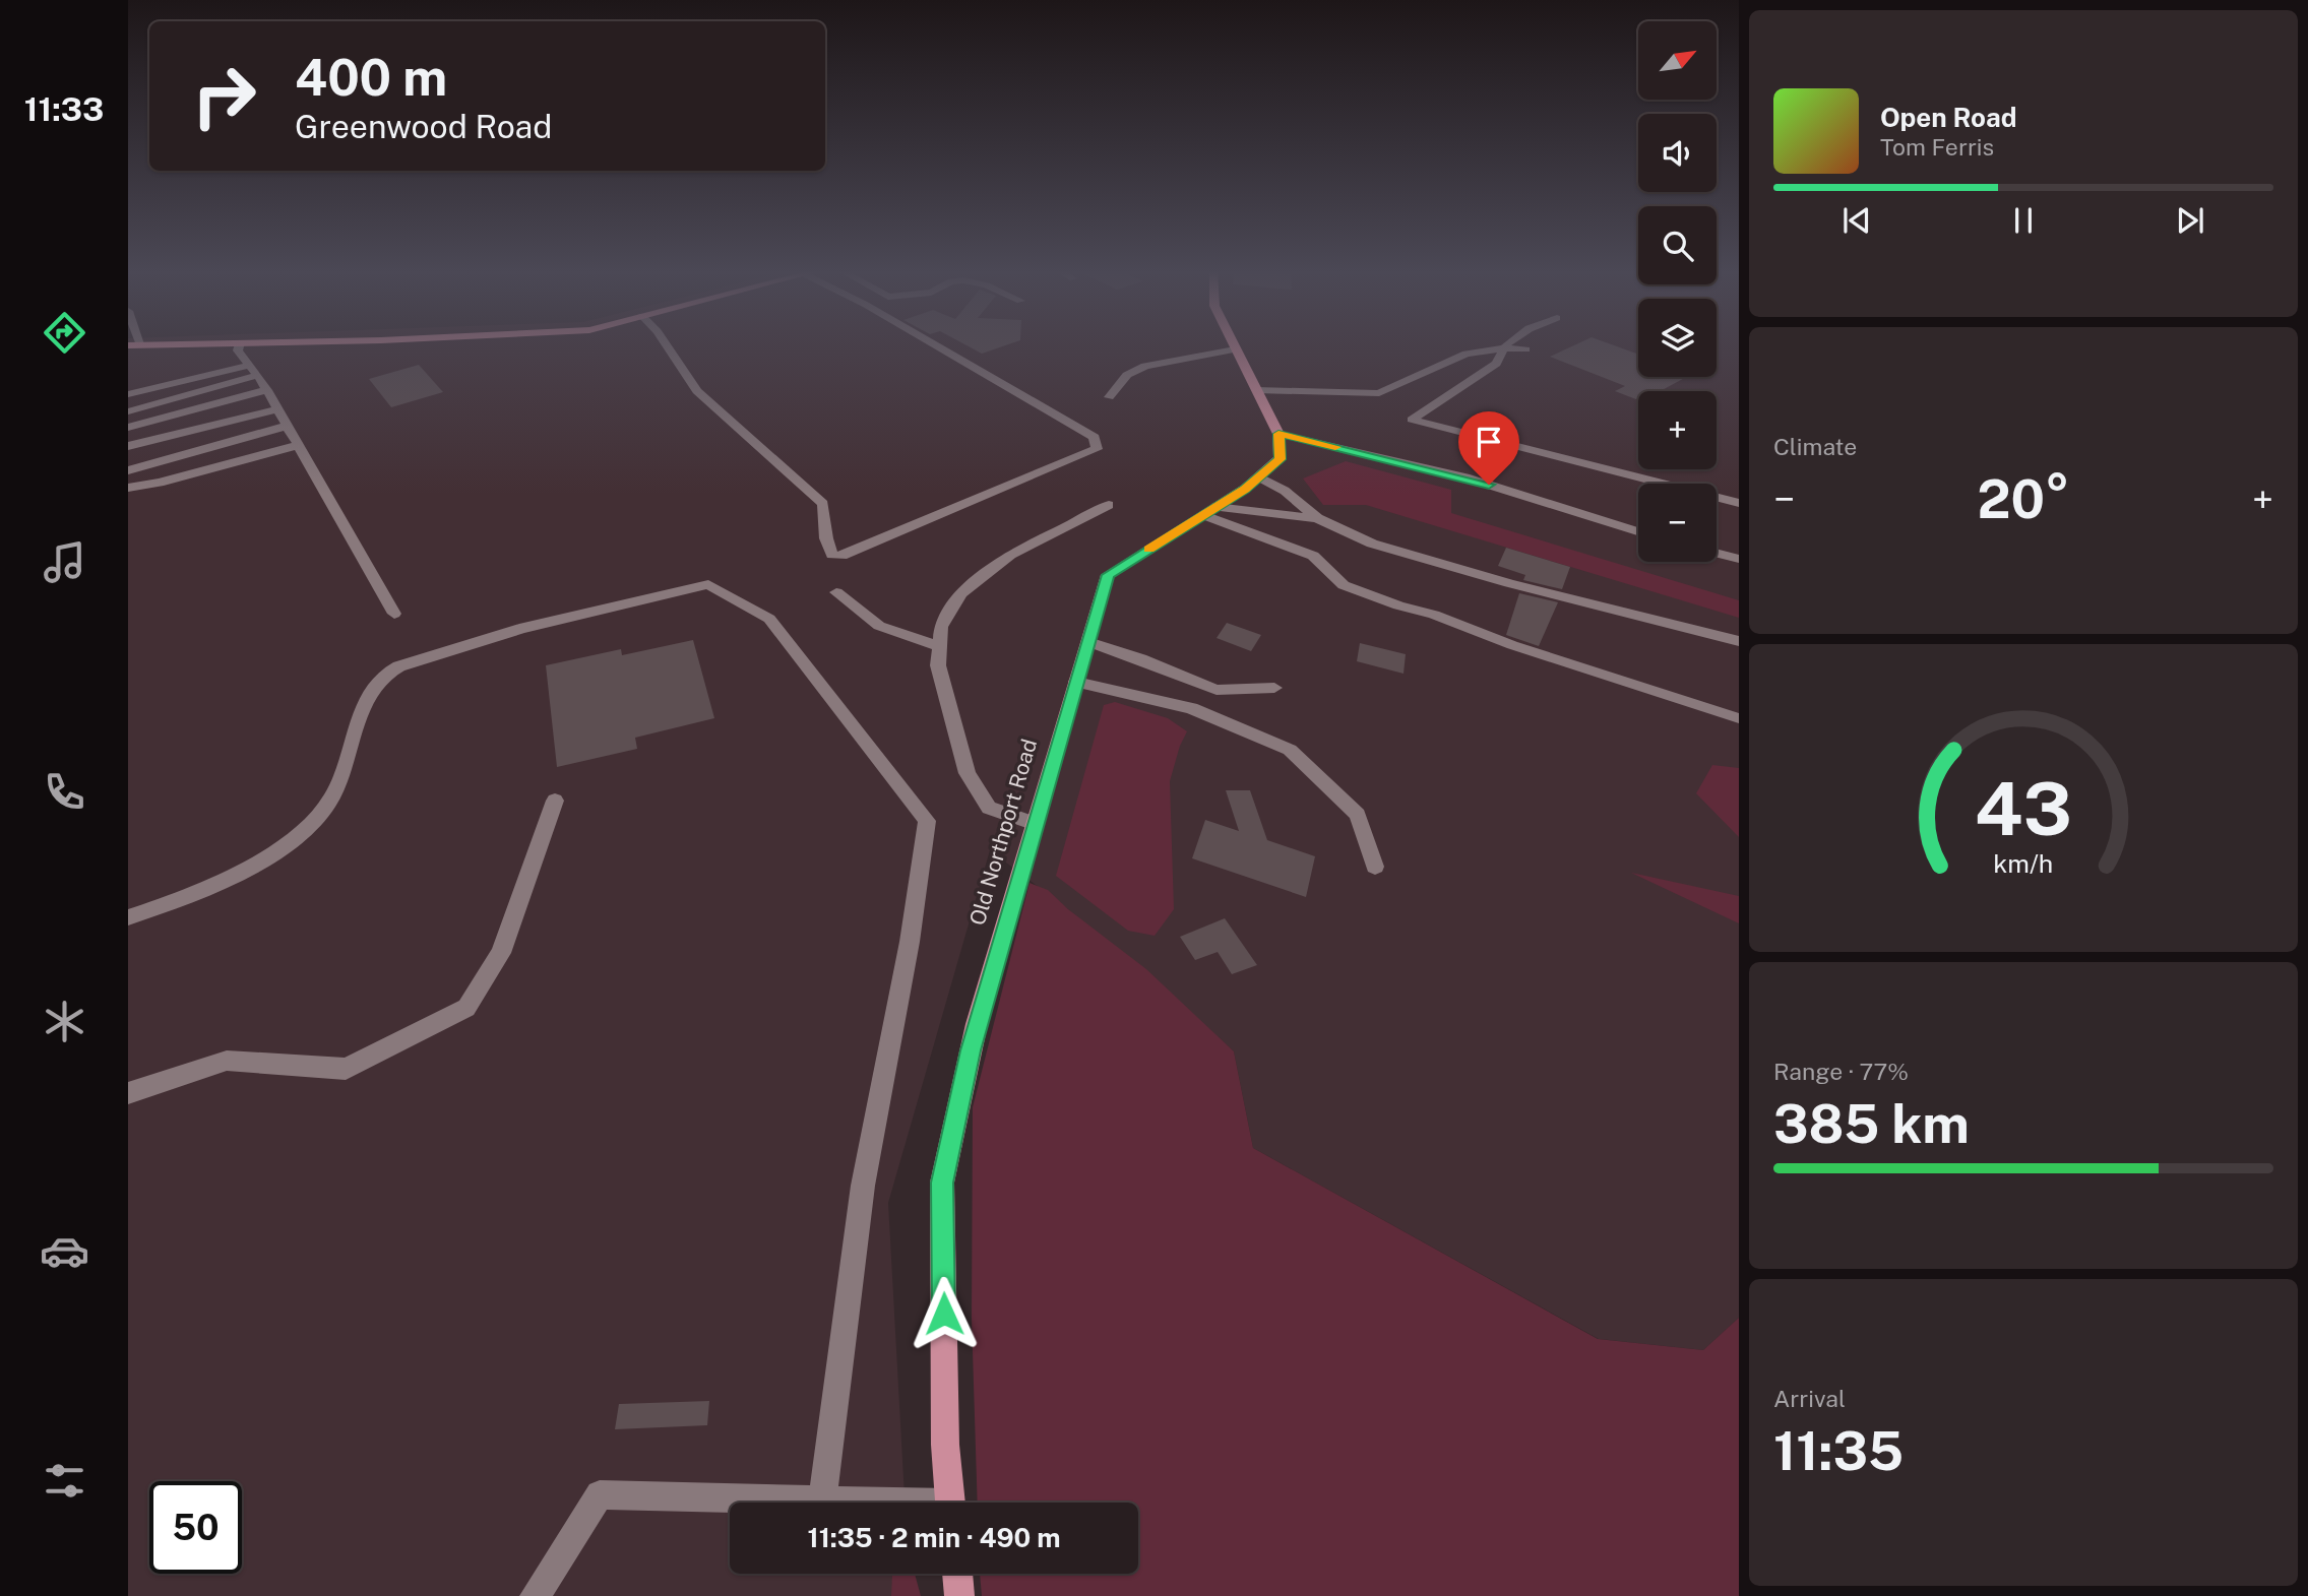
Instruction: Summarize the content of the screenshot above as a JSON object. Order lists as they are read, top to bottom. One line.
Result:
{"streets":{"main road":["Old Northport Road"]},"north":"top right","page":{"tabs":"11:33","map_buttons":["+","−"],"turn":["400 m","Greenwood Road"],"song":["Open Road","Tom Ferris"],"tile":["Climate",["Range · 77%","385 km"],["Arrival","11:35"]],"heat":["−","20°","+"],"limit":"50","trip":"11:35 · 2 min · 490 m","gauge":["43","km/h"]}}
